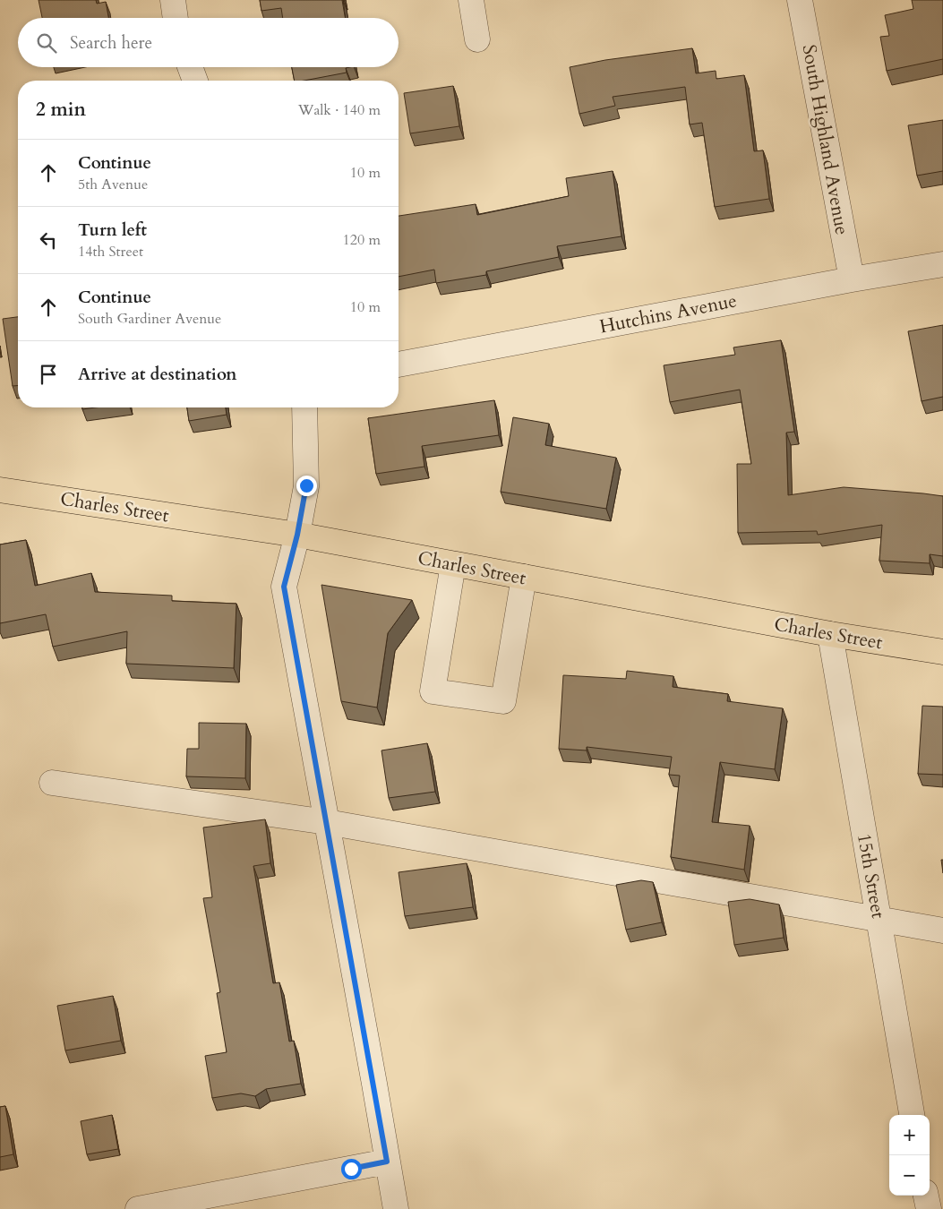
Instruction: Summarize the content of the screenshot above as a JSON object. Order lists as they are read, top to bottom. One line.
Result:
{"streets":{"main road":["Charles Street"],"street":["South Highland Avenue","Hutchins Avenue","15th Street"]},"crossings":[["South Highland Avenue","Hutchins Avenue"],["Charles Street","15th Street"]],"page":{"search":"Search here","heading":["2 min","Walk · 140 m"],"list":[["Continue","5th Avenue","10 m"],["Turn left","14th Street","120 m"],["Continue","South Gardiner Avenue","10 m"],"Arrive at destination"],"map_buttons":["+","−"]}}
